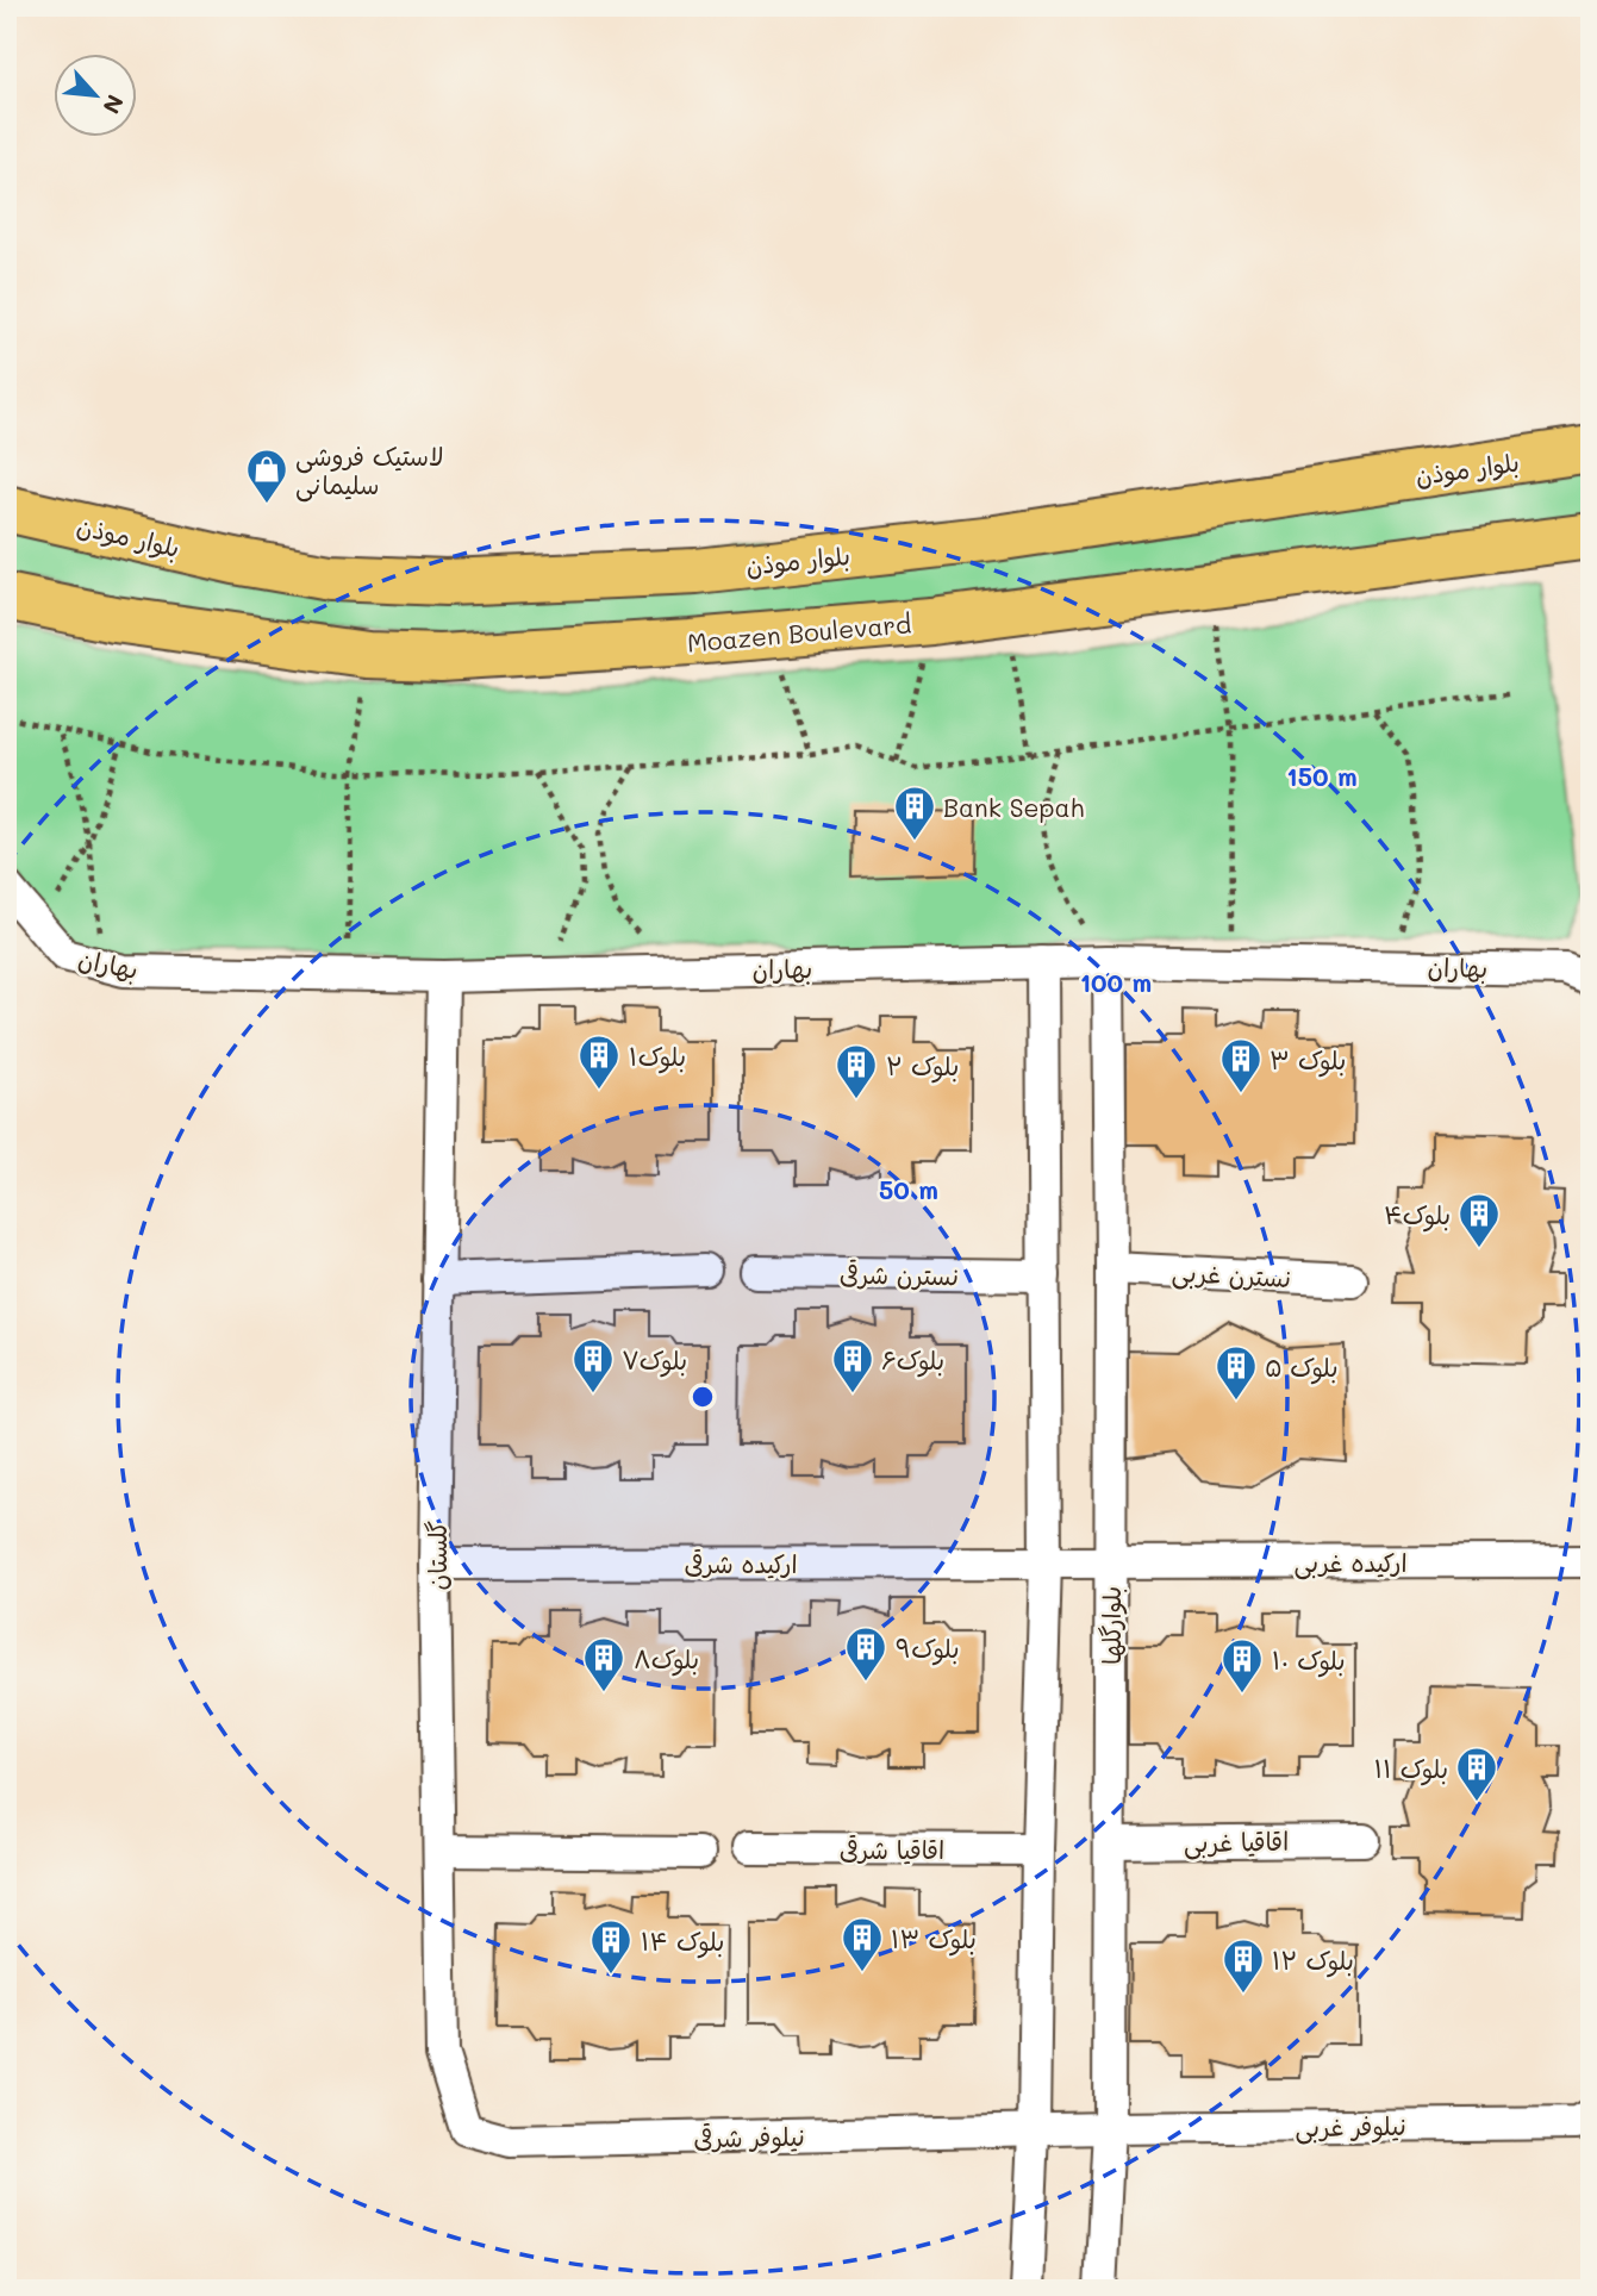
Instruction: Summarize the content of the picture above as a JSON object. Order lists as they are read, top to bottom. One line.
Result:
{"streets":{"main road":["بلوار موذن","Moazen Boulevard"],"street":["بهاران","نسترن شرقی","نسترن غربی","گلستان","ارکیده غربی","ارکیده شرقی","بلوارگلها","اقاقیا غربی","اقاقیا شرقی","نیلوفر غربی","نیلوفر شرقی"]},"crossings":[["بهاران","گلستان"],["بهاران","بلوارگلها"],["نسترن غربی","بلوارگلها"],["گلستان","ارکیده شرقی"],["گلستان","نیلوفر شرقی"],["ارکیده غربی","ارکیده شرقی"],["ارکیده غربی","بلوارگلها"],["ارکیده شرقی","بلوارگلها"],["بلوارگلها","اقاقیا غربی"],["بلوارگلها","نیلوفر غربی"],["نیلوفر غربی","نیلوفر شرقی"]],"places":{"shop":["لاستیک فروشی سلیمانی"],"building":["Bank Sepah","بلوک۱","بلوک ۳","بلوک ۲","بلوک۴","بلوک۷","بلوک۶","بلوک ۵","بلوک۹","بلوک۸","بلوک ۱۰","بلوک ۱۱","بلوک ۱۳","بلوک ۱۴","بلوک ۱۲"]},"north":"bottom right","rings":["150 m","100 m","50 m"]}
